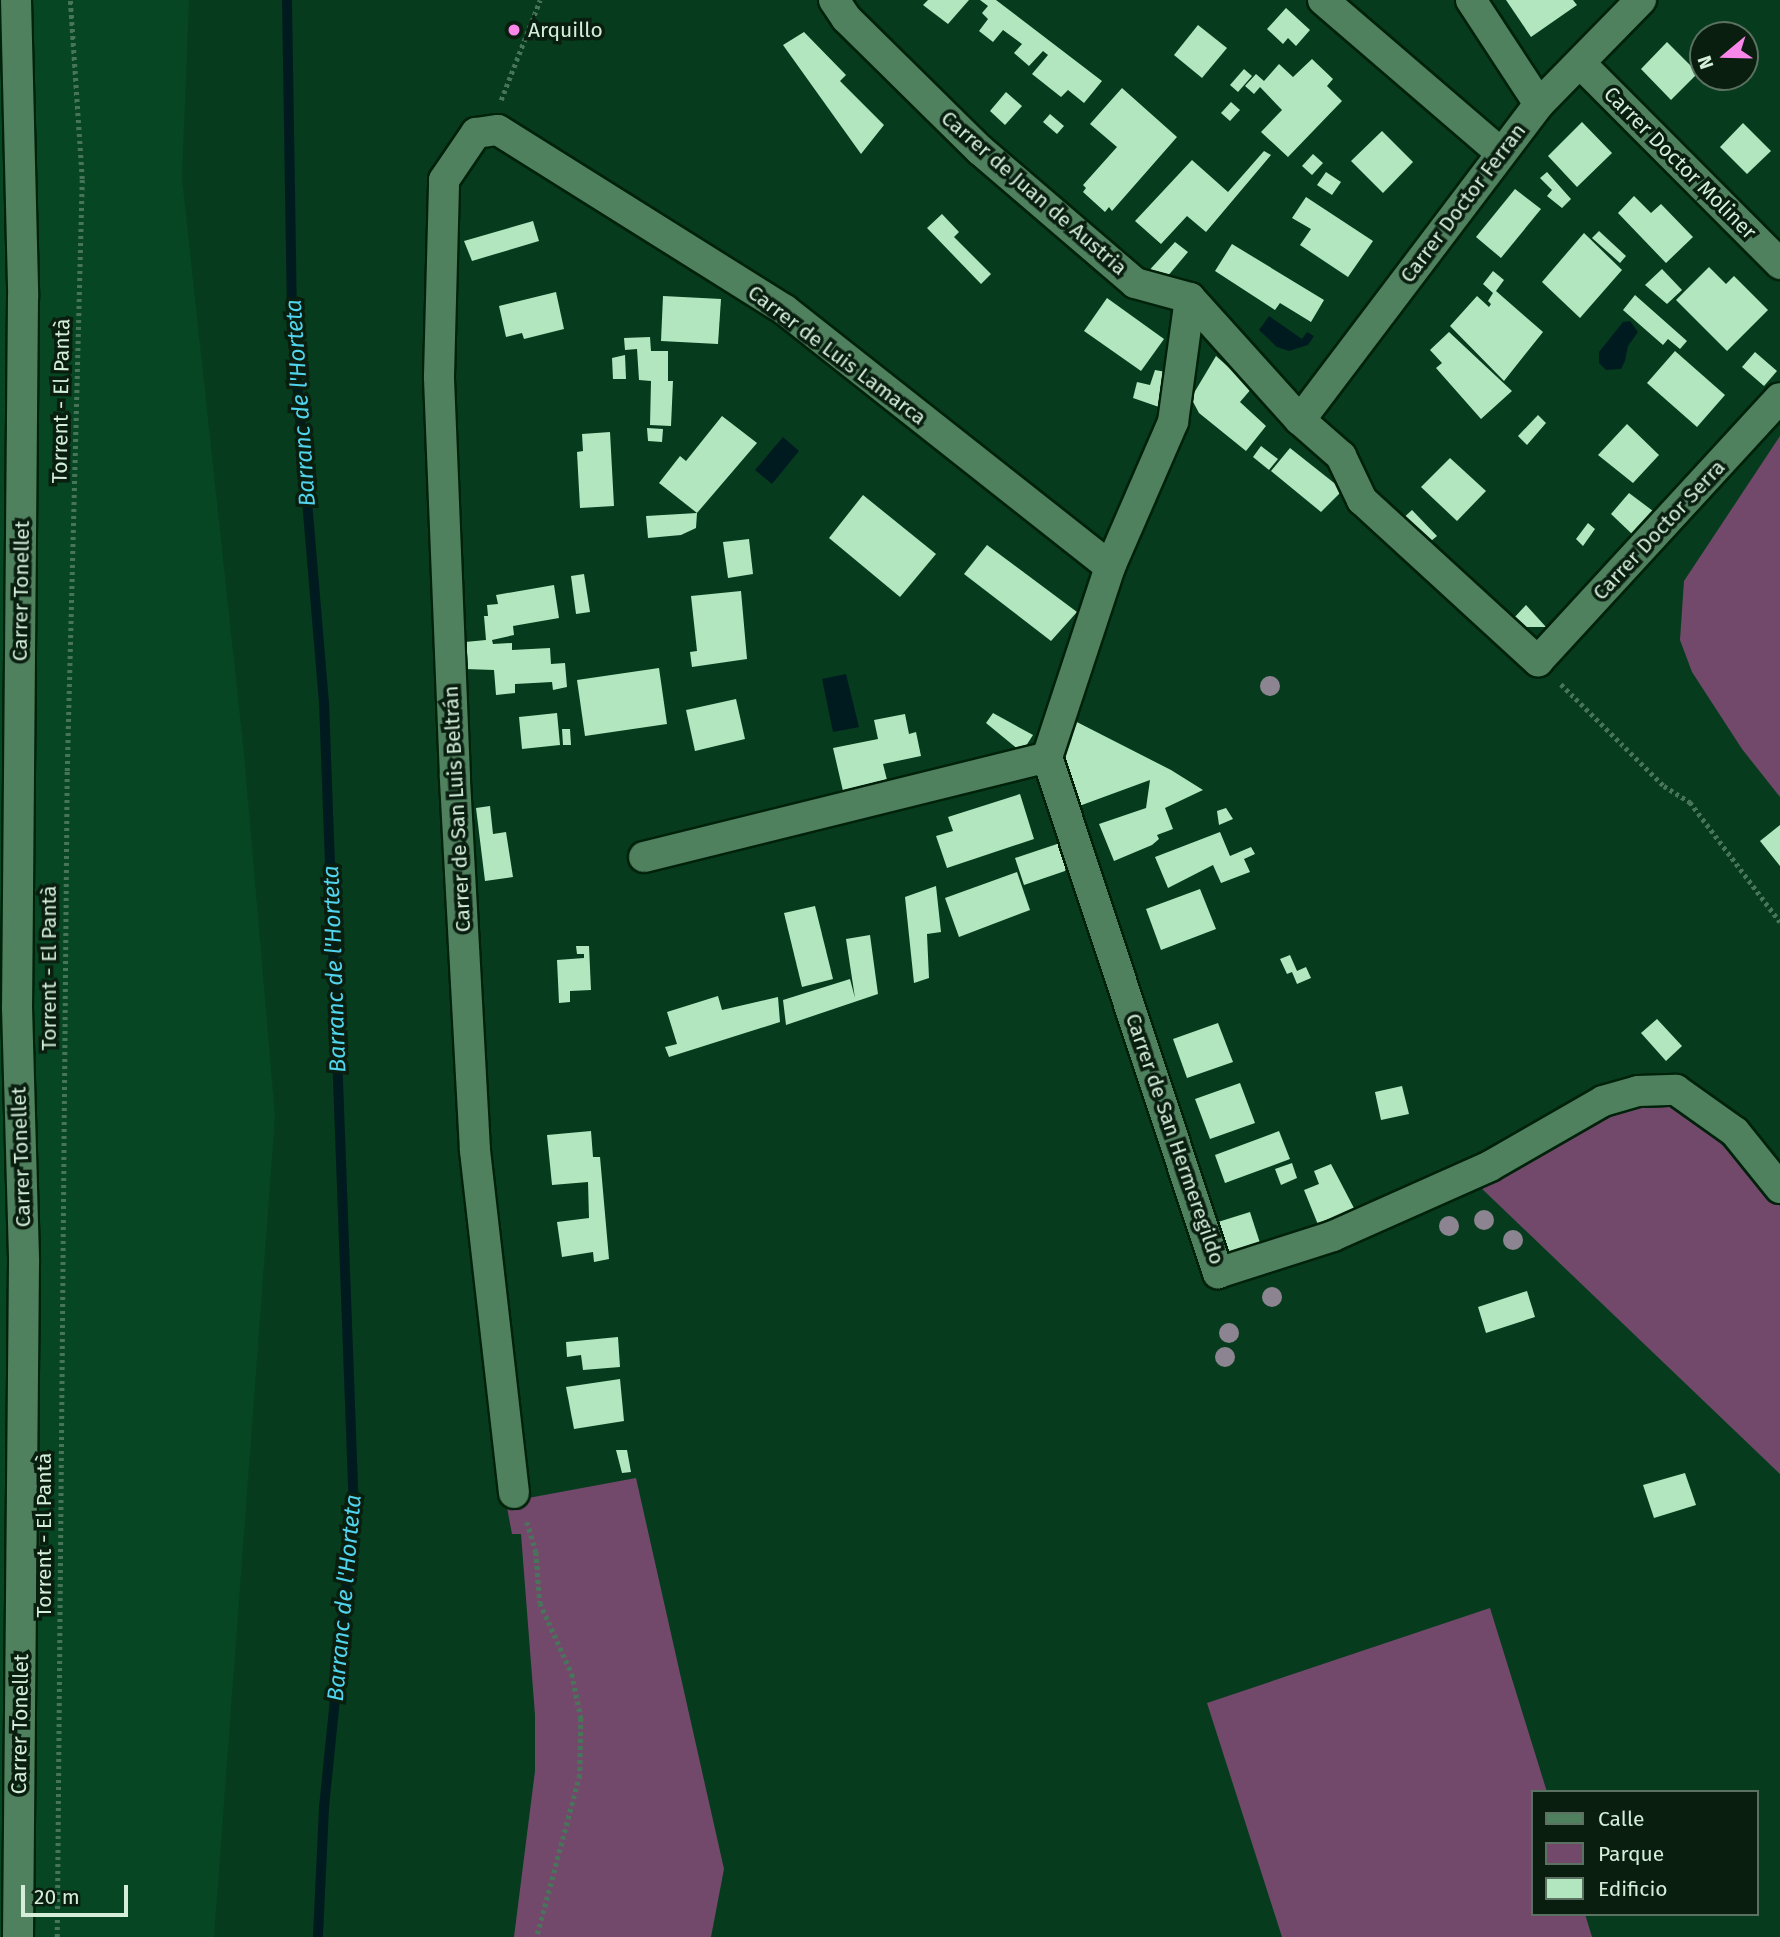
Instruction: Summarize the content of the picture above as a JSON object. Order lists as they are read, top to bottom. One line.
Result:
{"streets":{"street":["Carrer Doctor Moliner","Carrer de Juan de Austria","Carrer Doctor Ferran","Carrer de Luis Lamarca","Carrer Doctor Serra","Carrer Tonellet","Carrer de San Luis Beltrán","Carrer de San Hermeregildo"],"path":["Torrent - El Pantà"]},"crossings":[["Carrer Doctor Moliner","Carrer Doctor Ferran"],["Carrer de Luis Lamarca","Carrer de San Luis Beltrán"]],"water":["Barranc de l'Horteta"],"places":["Arquillo"],"legend":["Calle","Parque","Edificio"],"scale_bar":"20 m","north":"left"}
